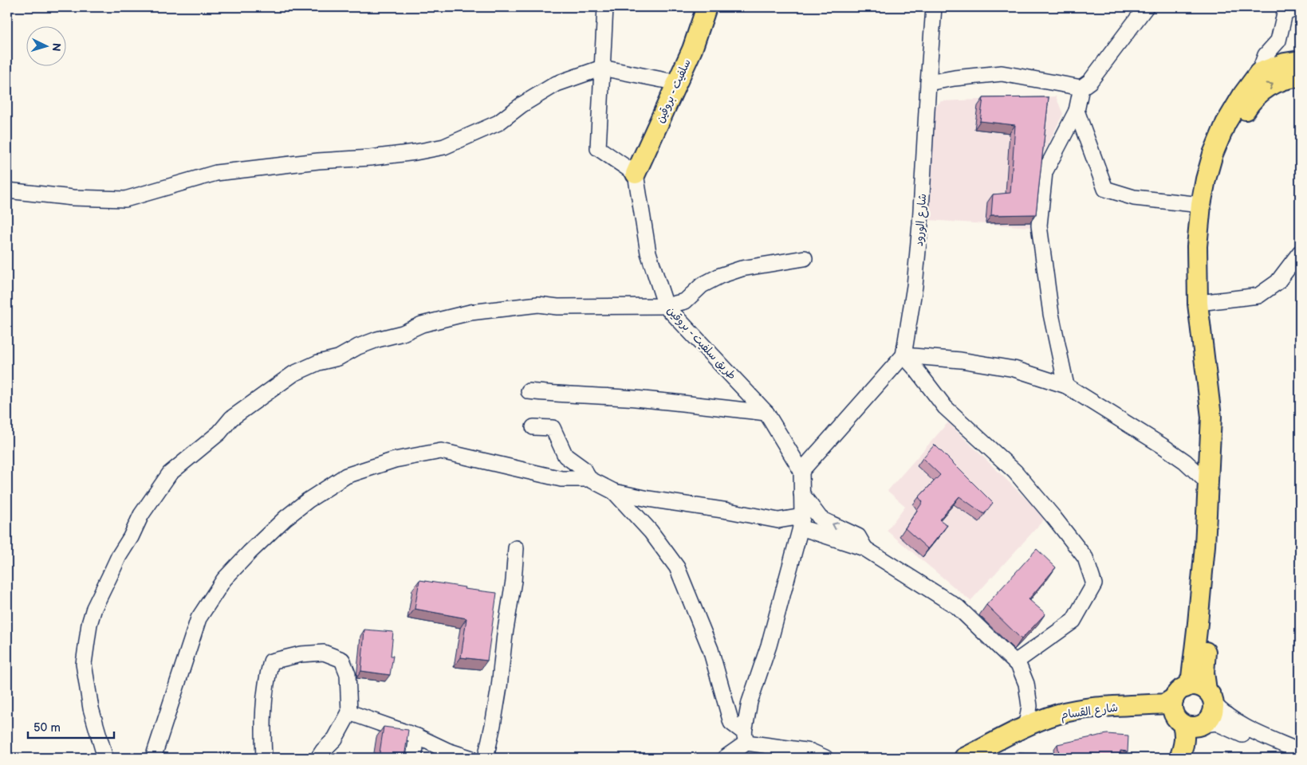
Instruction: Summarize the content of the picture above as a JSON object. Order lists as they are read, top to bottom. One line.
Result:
{"streets":{"main road":["سلفيت - بروقين","شارع القسام"],"street":["شارع الورود","طريق سلفيت - بروقين"]},"crossings":[["سلفيت - بروقين","طريق سلفيت - بروقين"]],"scale_bar":"50 m","north":"right"}
